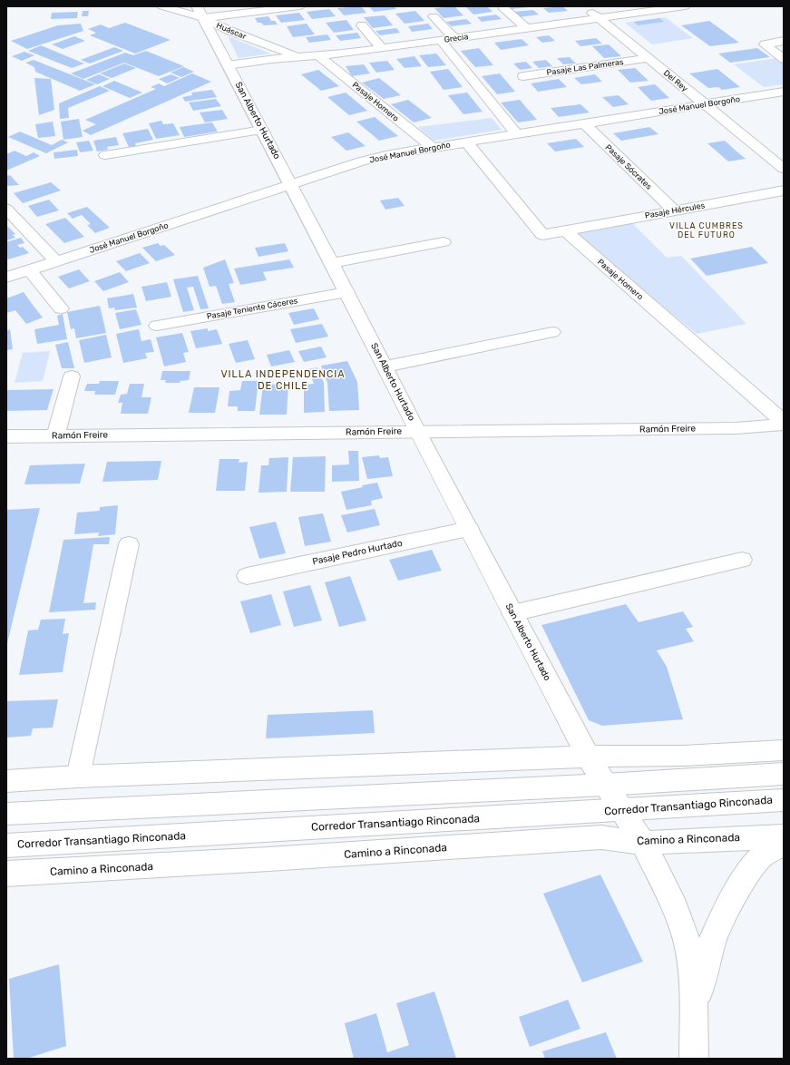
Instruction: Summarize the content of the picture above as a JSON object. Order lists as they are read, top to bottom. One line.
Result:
{"streets":{"street":["Huáscar","Grecia","Pasaje Las Palmeras","Del Rey","Pasaje Homero","José Manuel Borgoño","San Alberto Hurtado","Pasaje Sócrates","Pasaje Hércules","Pasaje Teniente Cáceres","Ramón Freire","Pasaje Pedro Hurtado","Corredor Transantiago Rinconada","Camino a Rinconada"]},"crossings":[["Huáscar","Grecia"],["Huáscar","San Alberto Hurtado"],["Grecia","Del Rey"],["Grecia","Pasaje Homero"],["Grecia","San Alberto Hurtado"],["Pasaje Las Palmeras","Del Rey"],["Del Rey","José Manuel Borgoño"],["Pasaje Homero","José Manuel Borgoño"],["Pasaje Homero","Pasaje Hércules"],["Pasaje Homero","Ramón Freire"],["José Manuel Borgoño","San Alberto Hurtado"],["José Manuel Borgoño","Pasaje Sócrates"],["San Alberto Hurtado","Pasaje Teniente Cáceres"],["San Alberto Hurtado","Ramón Freire"],["San Alberto Hurtado","Pasaje Pedro Hurtado"],["San Alberto Hurtado","Corredor Transantiago Rinconada"],["San Alberto Hurtado","Camino a Rinconada"],["Pasaje Sócrates","Pasaje Hércules"]],"districts":["VILLA CUMBRES DEL FUTURO","VILLA INDEPENDENCIA DE CHILE"]}
